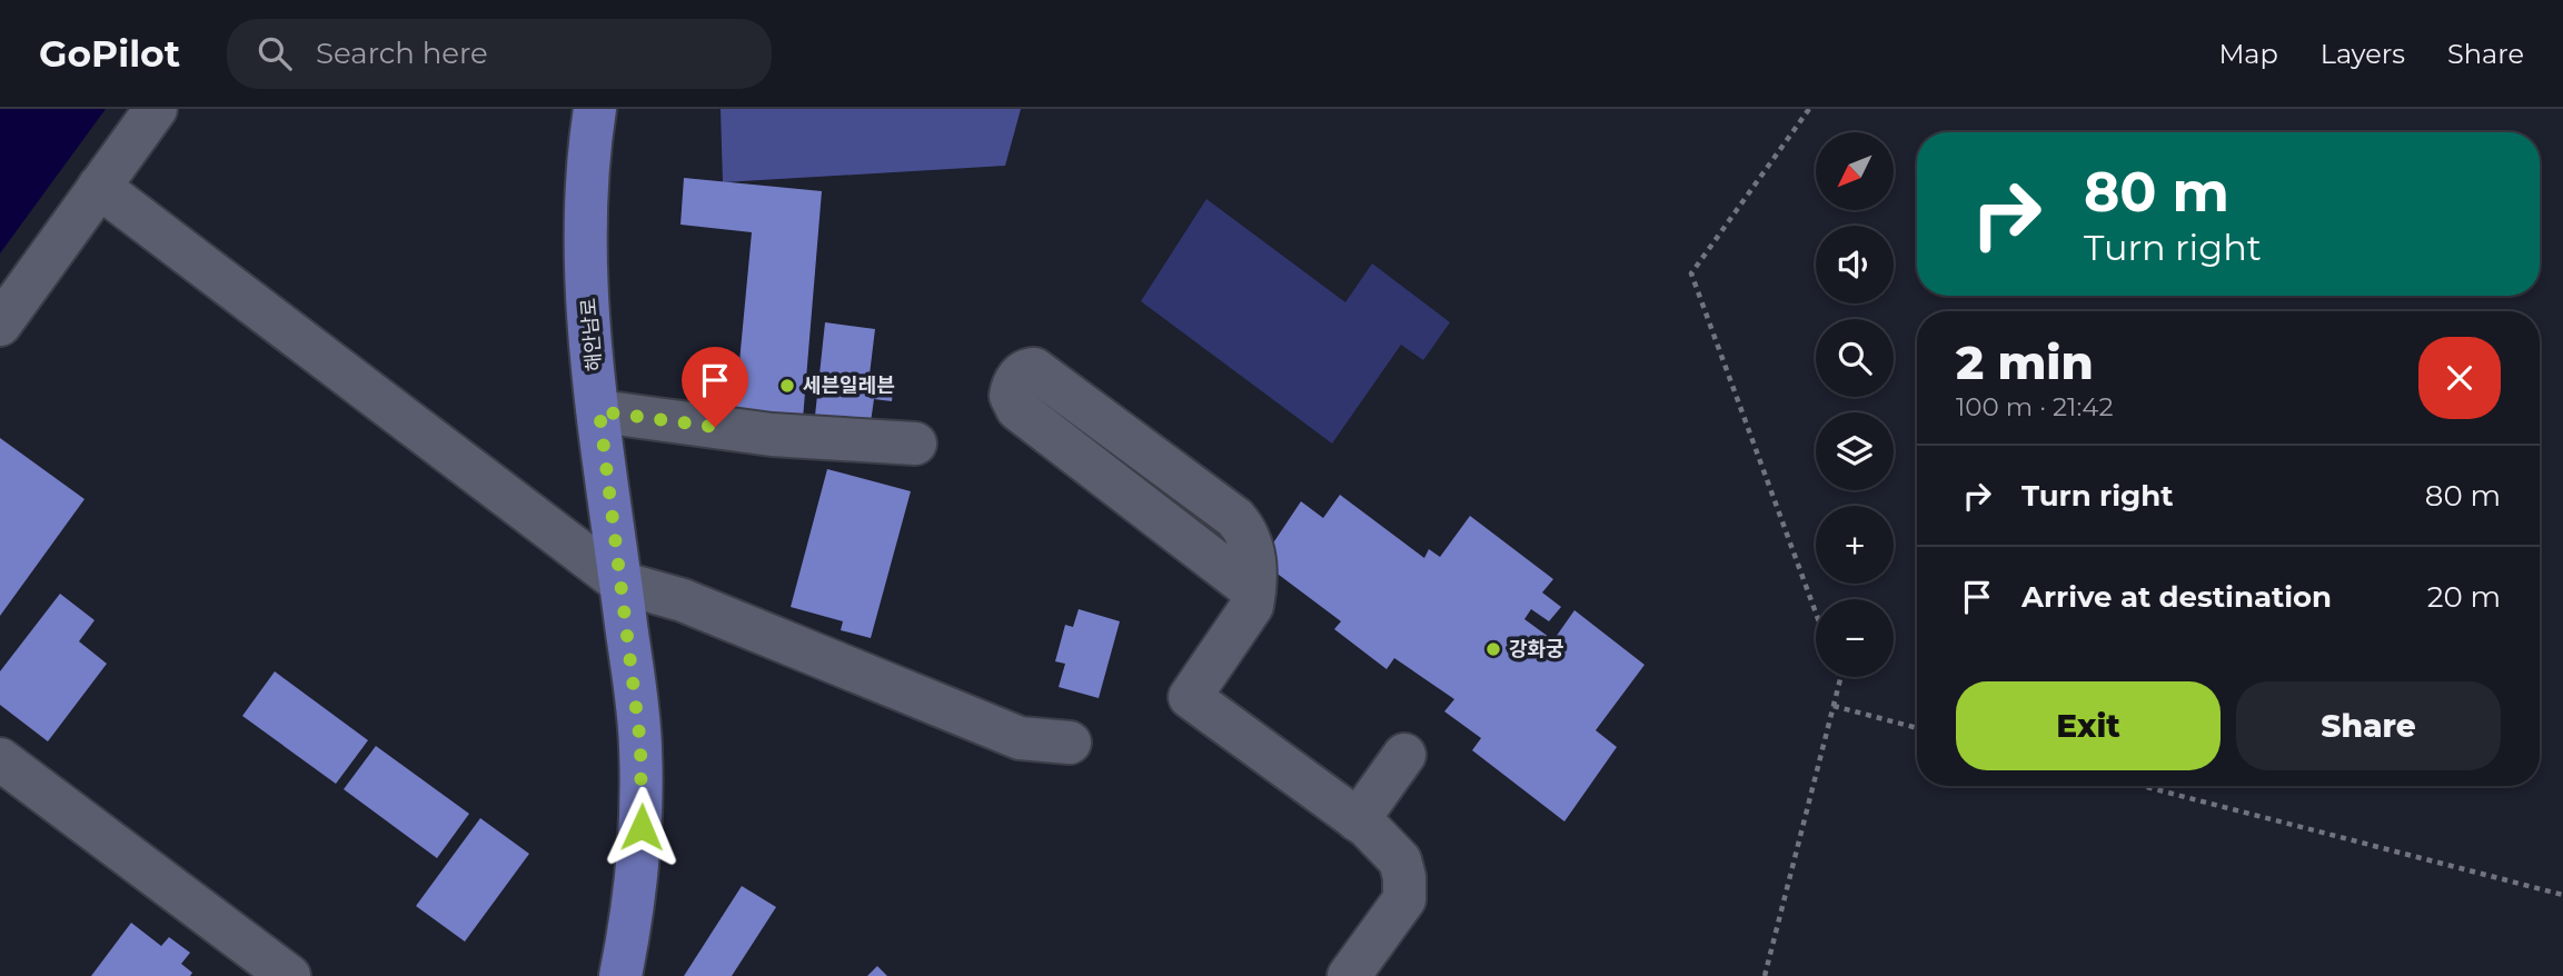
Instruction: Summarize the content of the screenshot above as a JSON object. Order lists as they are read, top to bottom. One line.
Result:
{"streets":{"main road":["해안남로"]},"places":["세븐일레븐","강화궁"],"north":"bottom left","page":{"header":"GoPilot","search":"Search here","nav":["Map","Layers","Share"],"map_buttons":["+","−"],"turn":["80 m","Turn right"],"heading":["2 min","100 m · 21:42"],"list":[{"name":"Turn right","value":"80 m"},{"name":"Arrive at destination","value":"20 m"}],"buttons":["Exit","Share"]}}
